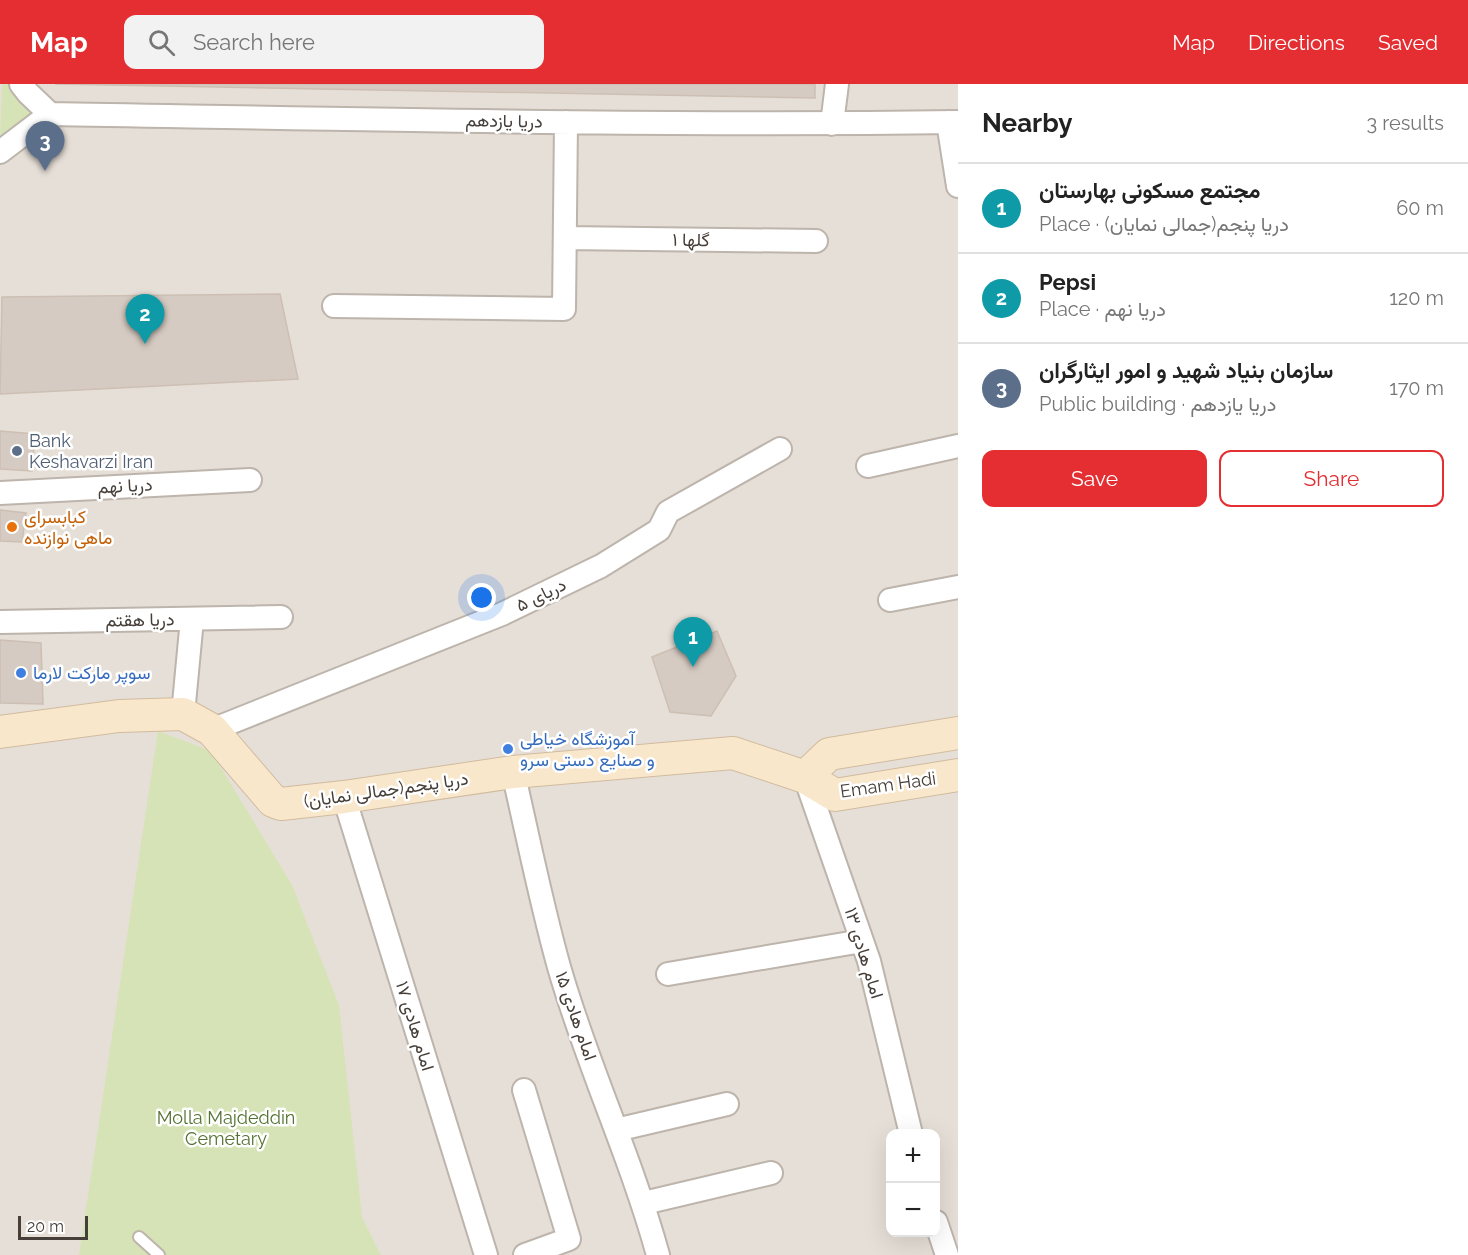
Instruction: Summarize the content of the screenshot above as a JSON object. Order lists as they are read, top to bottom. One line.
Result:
{"streets":{"main road":["Emam Hadi","دریا پنجم(جمالی نمایان)"],"street":["دریا یازدهم","گلها ۱","دریا نهم","دریای ۵","دریا هقتم","امام هادی ١٣","امام هادی ۱۵","امام هادی ۱۷"]},"crossings":[["دریای ۵","دریا پنجم(جمالی نمایان)"],["Emam Hadi","دریا پنجم(جمالی نمایان)"],["Emam Hadi","امام هادی ١٣"],["دریا پنجم(جمالی نمایان)","امام هادی ١٣"],["دریا پنجم(جمالی نمایان)","امام هادی ۱۵"],["دریا پنجم(جمالی نمایان)","امام هادی ۱۷"]],"parks":["Molla Majdeddin Cemetary"],"places":["Bank Keshavarzi Iran","کبابسرای ماهی نوازنده","سوپر مارکت لارما","آموزشگاه خیاطی و صنایع دستی سرو"],"scale_bar":"20 m","page":{"header":"Map","search":"Search here","nav":["Map","Directions","Saved"],"heading":["Nearby","3 results"],"pins":["3","2","1"],"list":[{"mark":"1","name":"مجتمع مسکونی بهارستان","note":"Place · دریا پنجم(جمالی نمایان)","value":"60 m"},{"mark":"2","name":"Pepsi","note":"Place · دریا نهم","value":"120 m"},{"mark":"3","name":"سازمان بنیاد شهید و امور ایثارگران","note":"Public building · دریا یازدهم","value":"170 m"}],"buttons":["Save","Share"],"map_buttons":["+","−"],"scale":"20 m"}}
